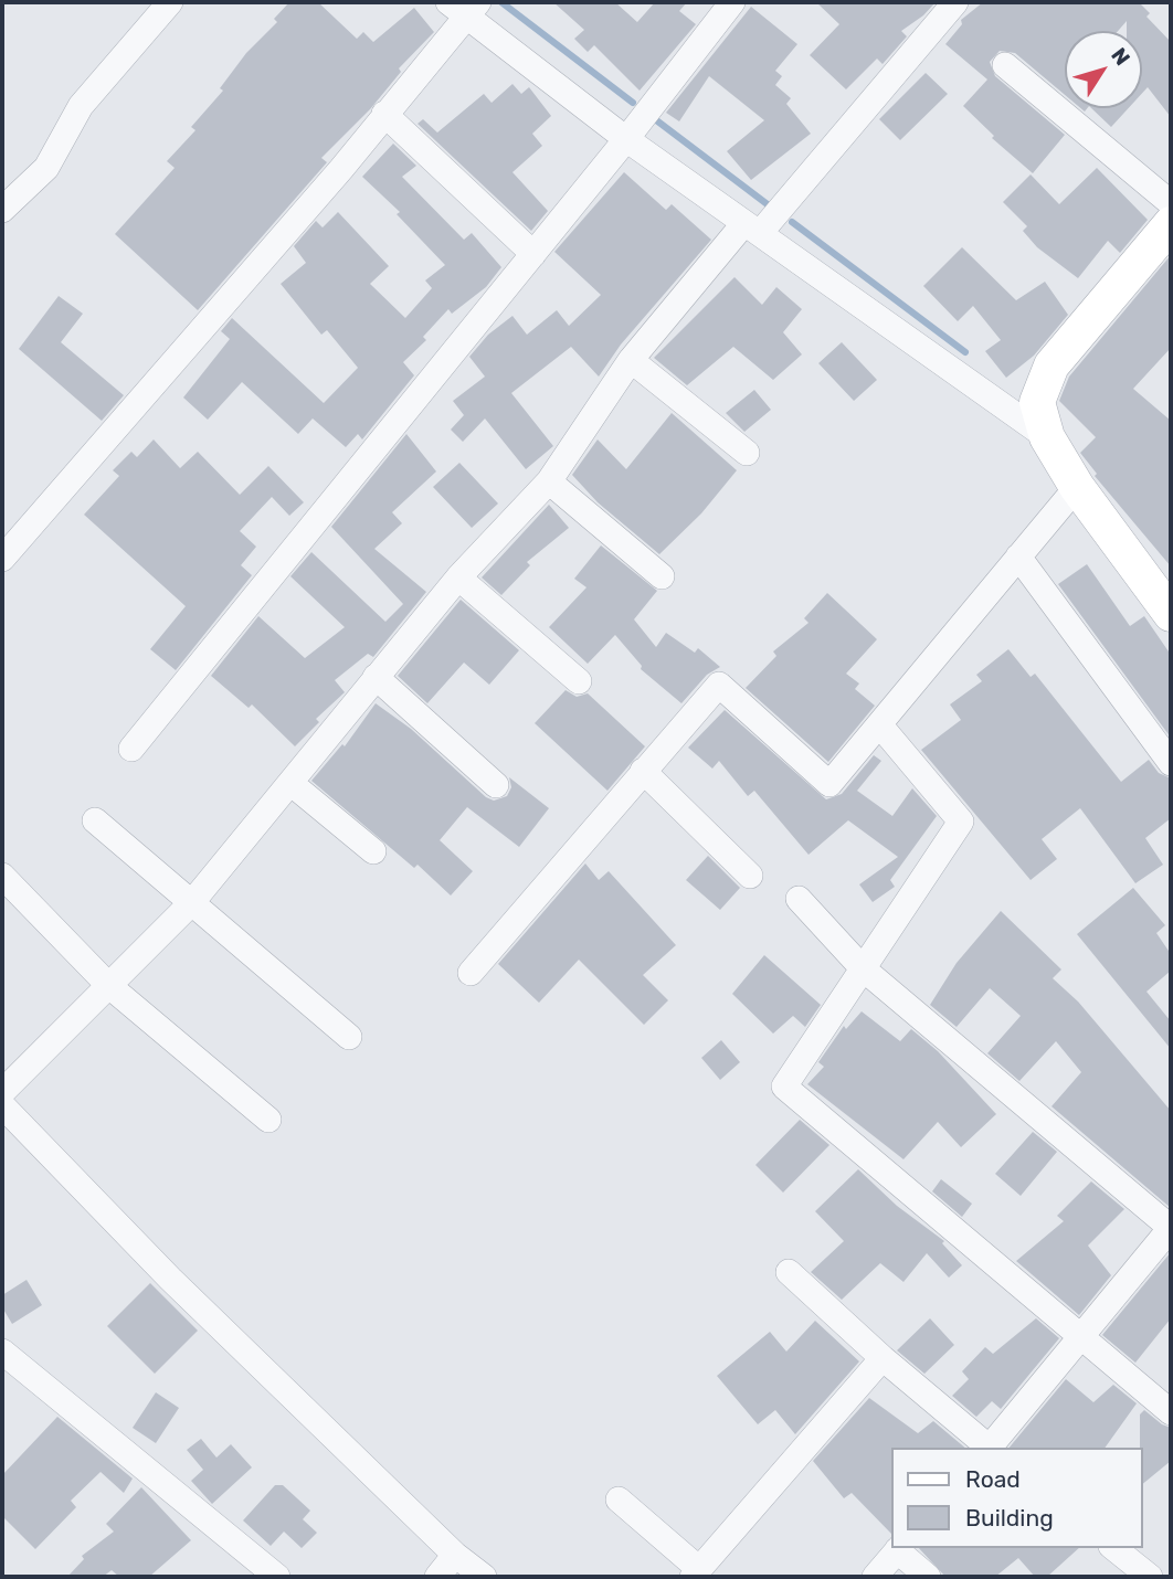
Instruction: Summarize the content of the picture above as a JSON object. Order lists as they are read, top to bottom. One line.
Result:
{"legend":["Road","Building"],"north":"top right"}
